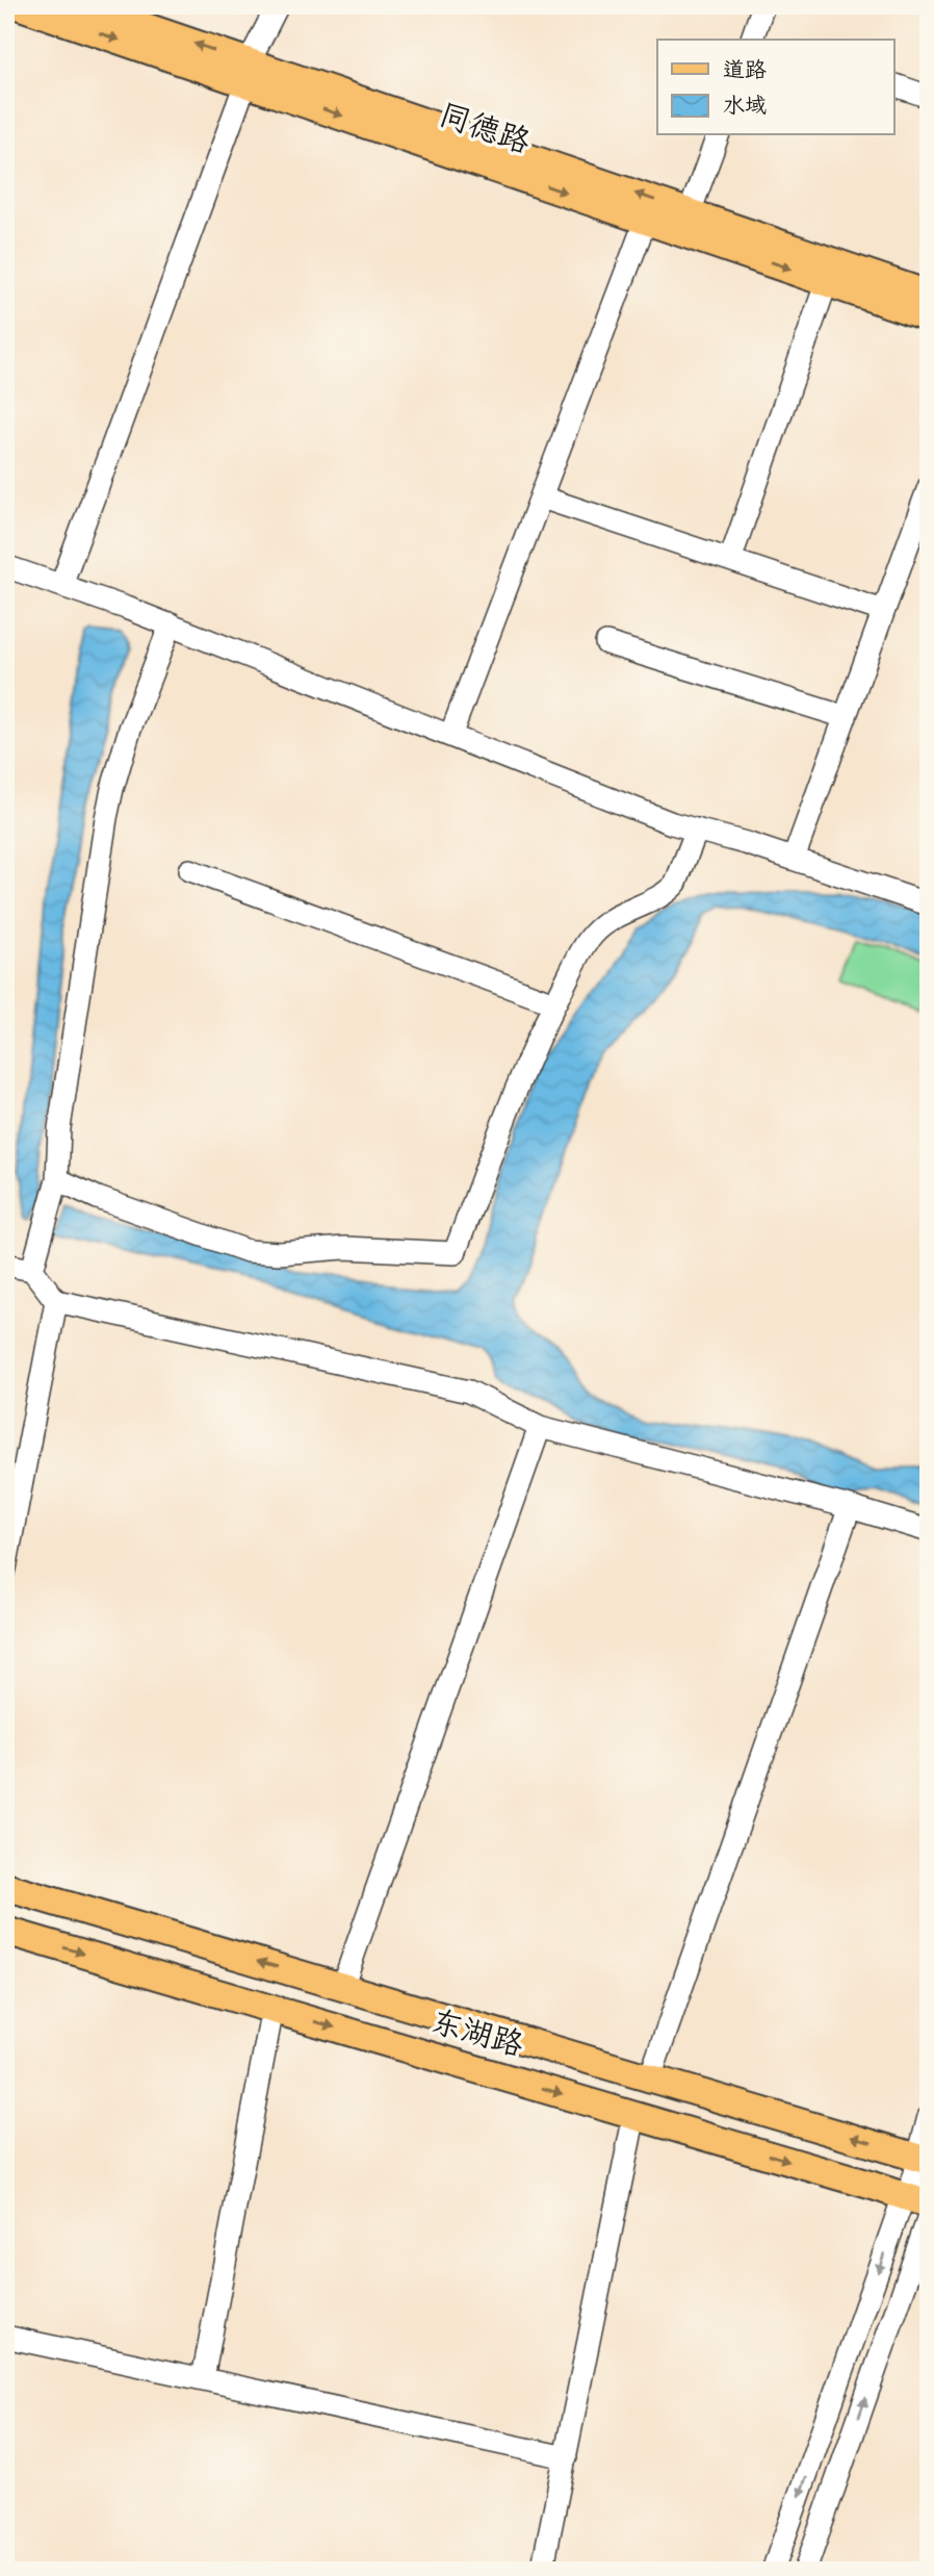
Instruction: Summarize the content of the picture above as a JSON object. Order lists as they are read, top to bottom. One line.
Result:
{"streets":{"main road":["同德路","东湖路"]},"legend":["道路","水域"]}
